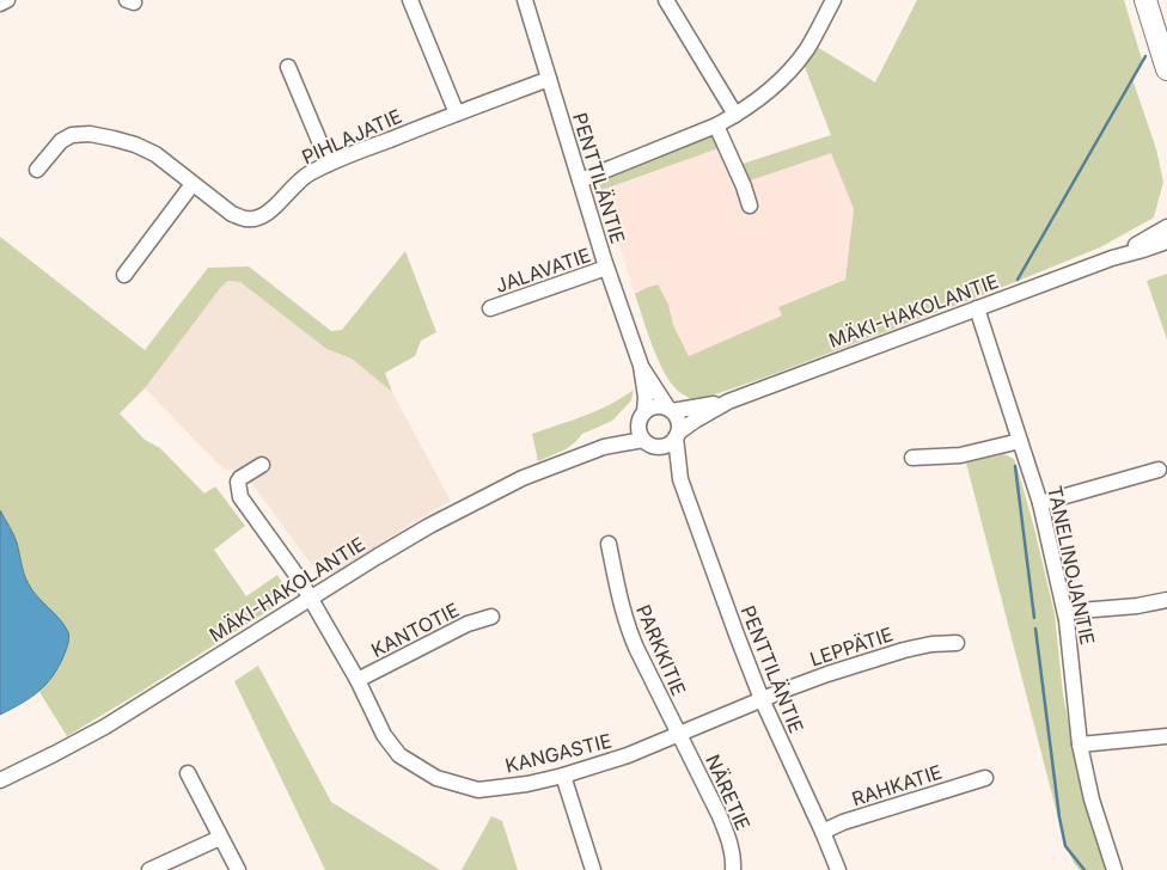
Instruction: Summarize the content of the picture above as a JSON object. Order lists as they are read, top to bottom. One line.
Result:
{"streets":{"street":["PIHLAJATIE","PENTTILÄNTIE","JALAVATIE","MÄKI-HAKOLANTIE","TANELINOJANTIE","KANTOTIE","LEPPÄTIE","PARKKITIE","KANGASTIE","RAHKATIE","NÄRETIE"]},"crossings":[["PIHLAJATIE","PENTTILÄNTIE"],["PENTTILÄNTIE","JALAVATIE"],["PENTTILÄNTIE","MÄKI-HAKOLANTIE"],["PENTTILÄNTIE","LEPPÄTIE"],["PENTTILÄNTIE","KANGASTIE"],["PENTTILÄNTIE","RAHKATIE"],["MÄKI-HAKOLANTIE","TANELINOJANTIE"],["MÄKI-HAKOLANTIE","KANGASTIE"],["KANTOTIE","KANGASTIE"],["LEPPÄTIE","KANGASTIE"],["PARKKITIE","KANGASTIE"],["PARKKITIE","NÄRETIE"],["KANGASTIE","NÄRETIE"]]}
